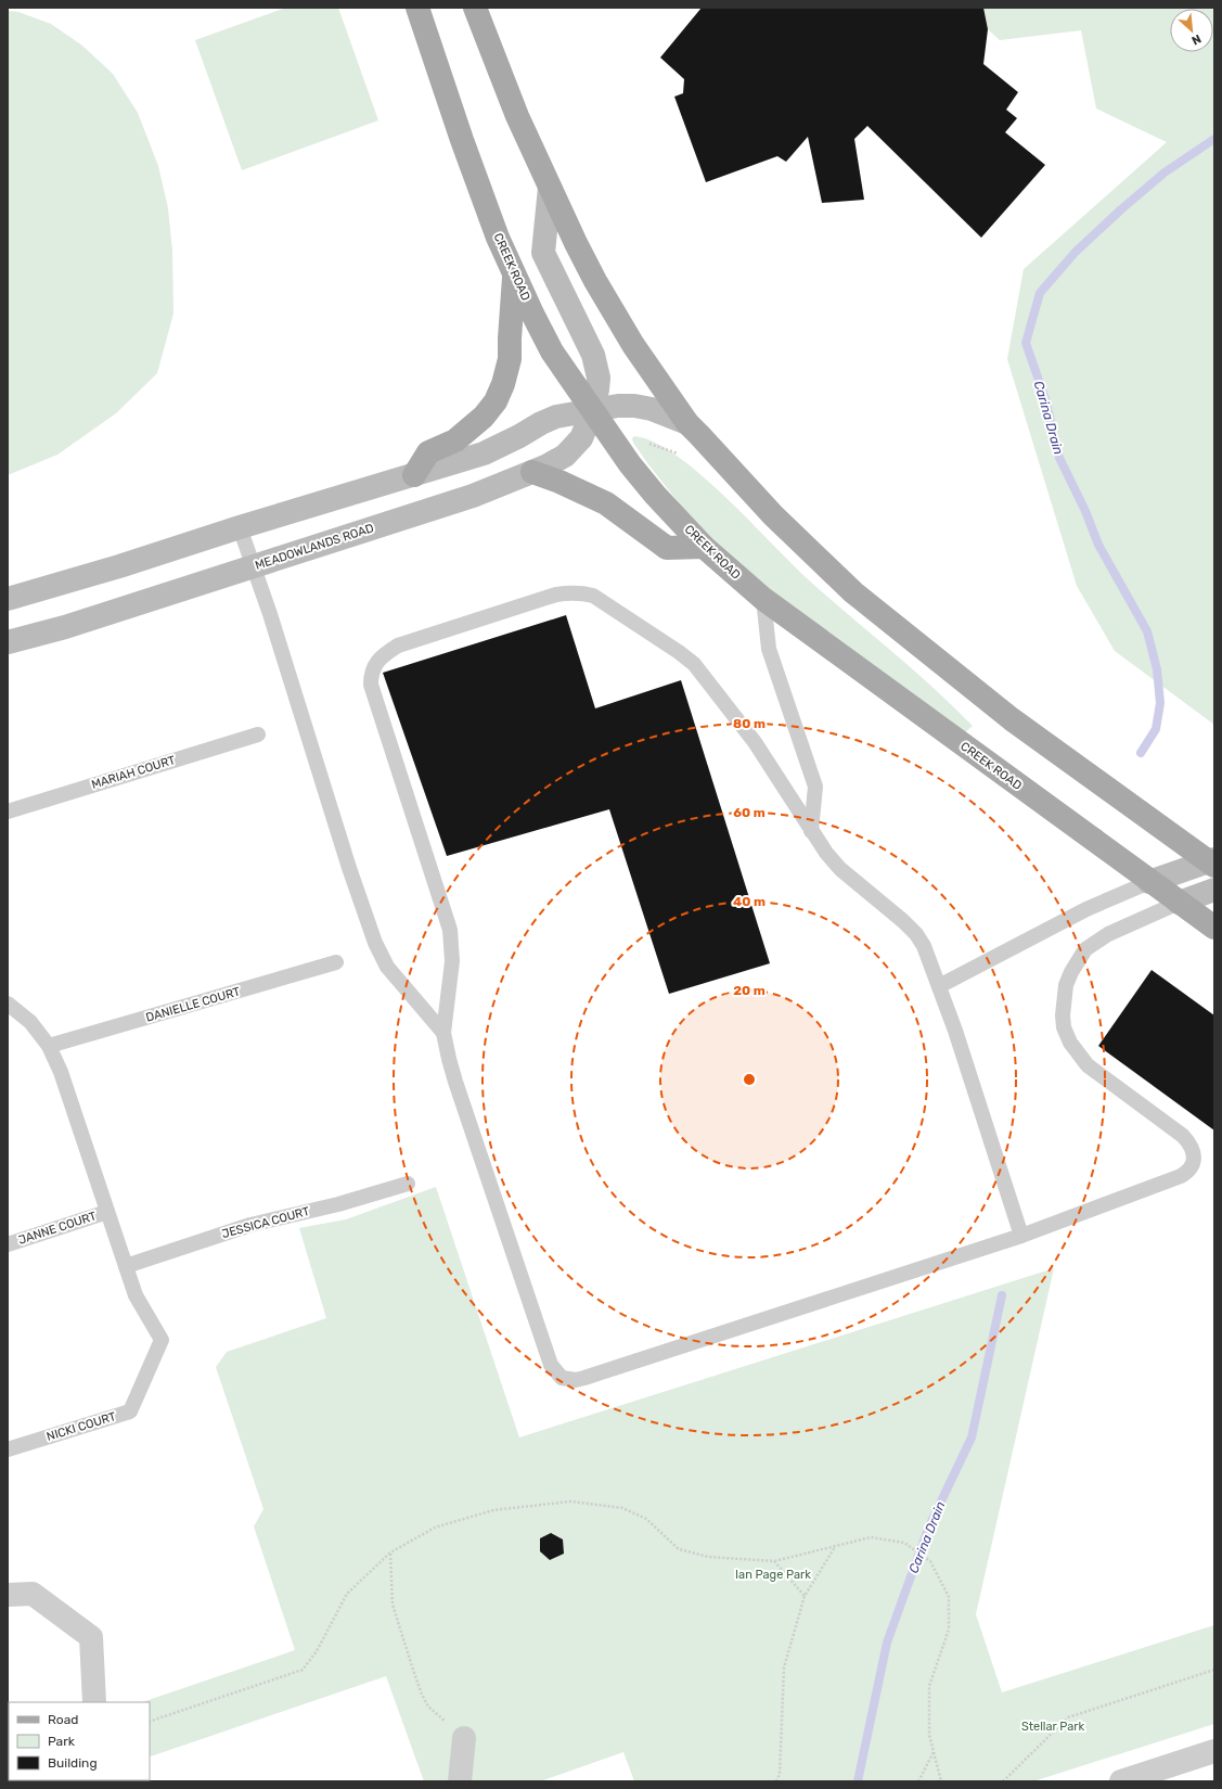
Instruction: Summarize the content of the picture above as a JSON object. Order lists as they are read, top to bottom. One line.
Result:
{"streets":{"main road":["CREEK ROAD","MEADOWLANDS ROAD"],"lane":["MARIAH COURT","DANIELLE COURT","JESSICA COURT","JANNE COURT","NICKI COURT"]},"crossings":[["CREEK ROAD","MEADOWLANDS ROAD"],["JESSICA COURT","NICKI COURT"]],"water":["Carina Drain"],"parks":["Ian Page Park","Stellar Park"],"legend":["Road","Park","Building"],"north":"bottom right","rings":["80 m","60 m","40 m","20 m"]}
